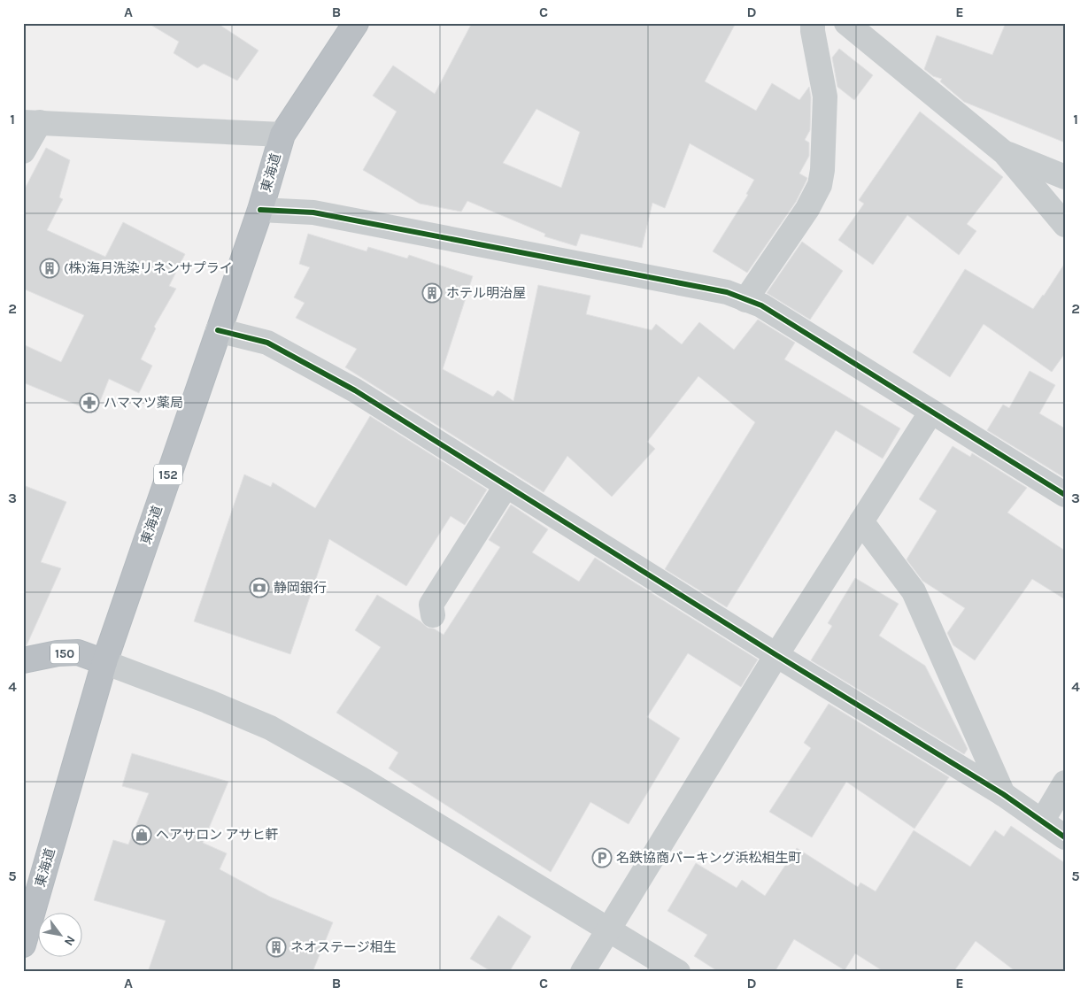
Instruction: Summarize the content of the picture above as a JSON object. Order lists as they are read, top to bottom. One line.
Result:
{"streets":{"highway":["東海道","152","150"]},"crossings":[["東海道","150"]],"places":{"building":["(株)海月洗染リネンサプライ","ホテル明治屋","ネオステージ相生"],"pharmacy":["ハママツ薬局"],"bank":["静岡銀行"],"shop":["ヘアサロン アサヒ軒"],"parking":["名鉄協商パーキング浜松相生町"]},"north":"bottom right","grid":{"columns":["A","B","C","D","E"],"rows":["1","2","3","4","5"]}}
